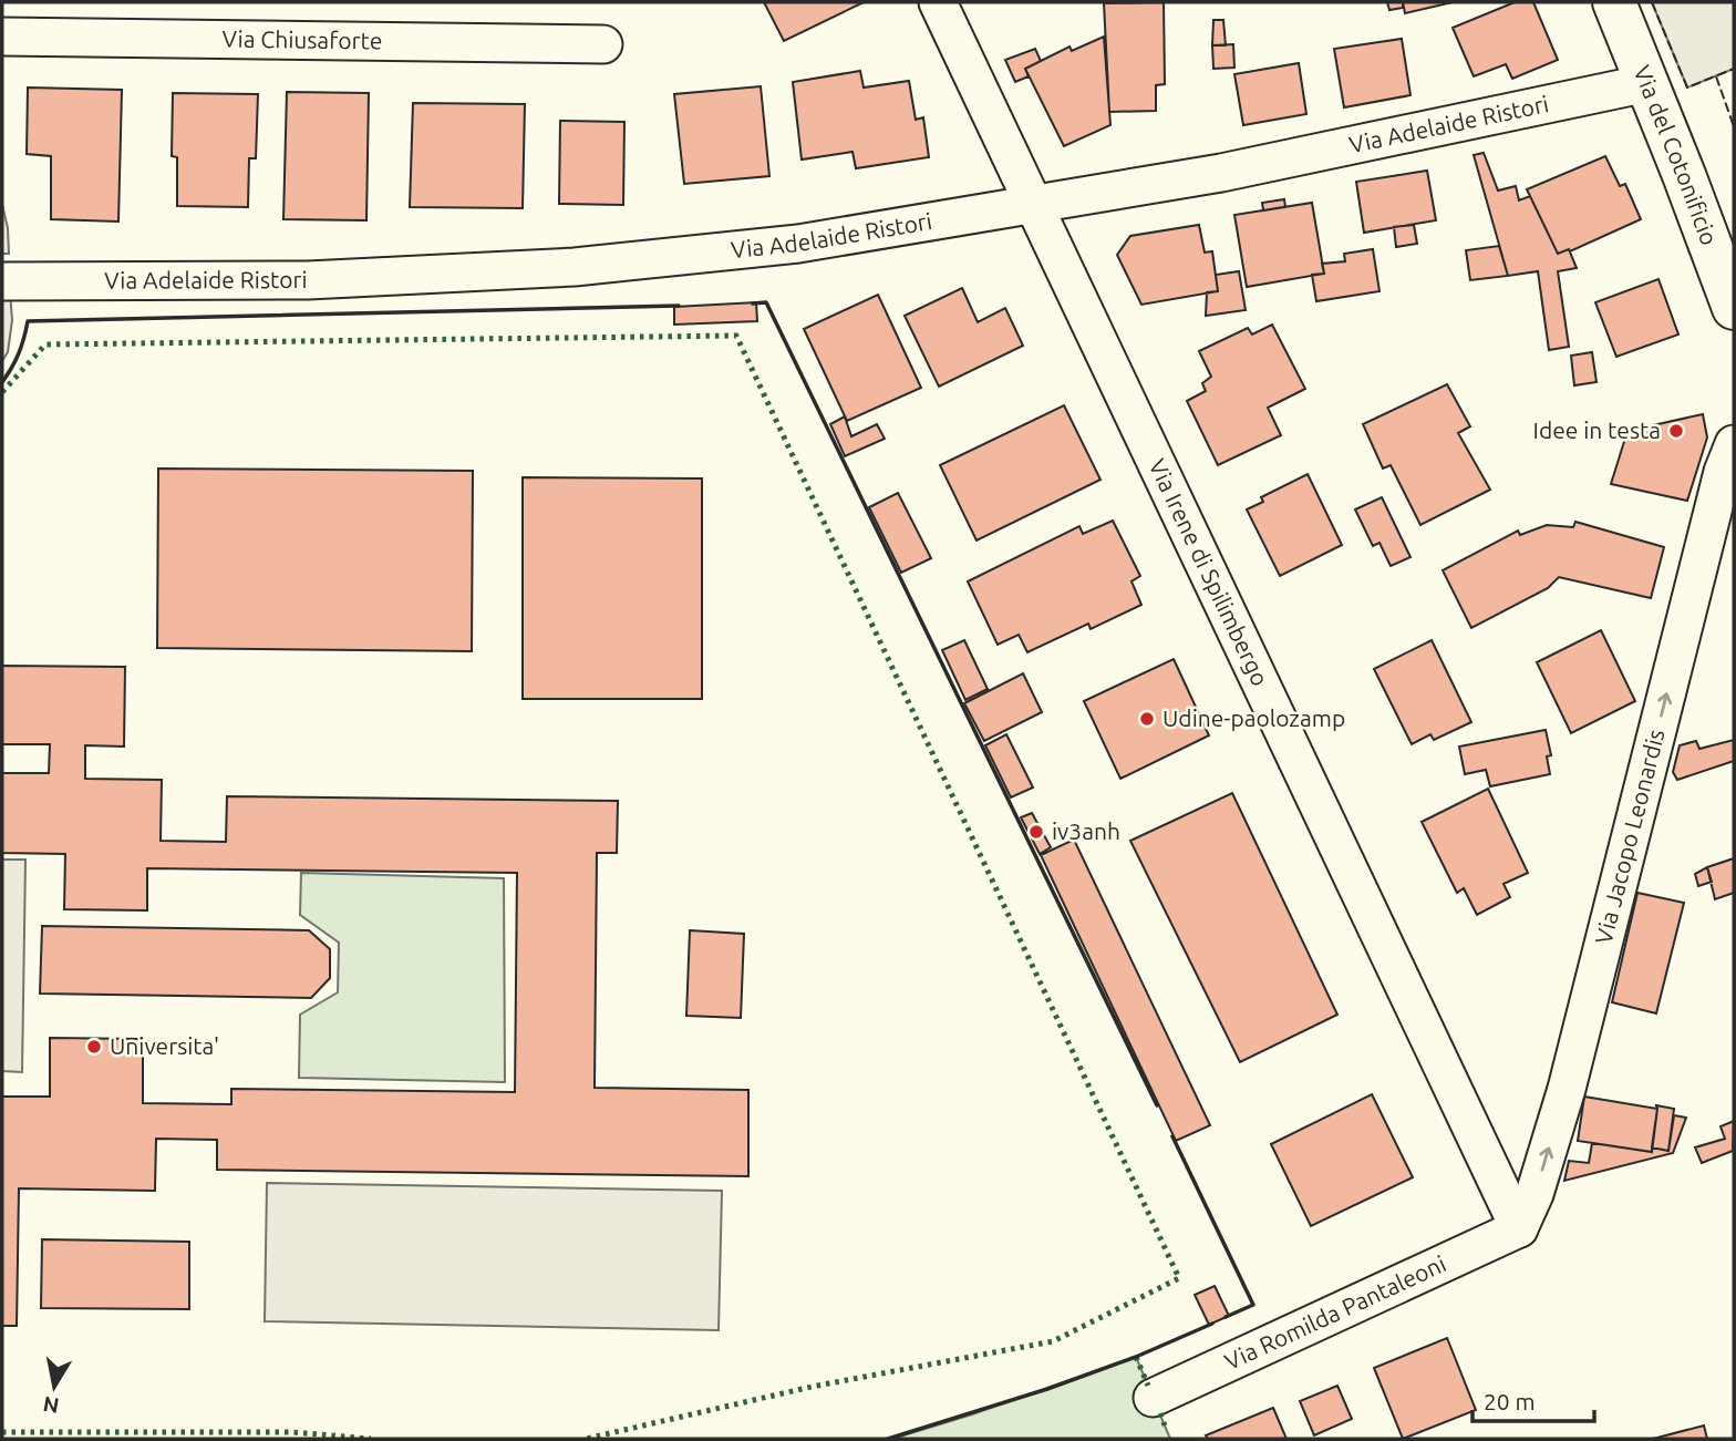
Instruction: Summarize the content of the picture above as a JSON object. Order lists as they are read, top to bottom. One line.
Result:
{"streets":{"main road":["Via del Cotonificio"],"street":["Via Chiusaforte","Via Adelaide Ristori","Via Irene di Spilimbergo","Via Jacopo Leonardis","Via Romilda Pantaleoni"]},"crossings":[["Via Adelaide Ristori","Via del Cotonificio"],["Via Adelaide Ristori","Via Irene di Spilimbergo"],["Via Irene di Spilimbergo","Via Jacopo Leonardis"],["Via Irene di Spilimbergo","Via Romilda Pantaleoni"],["Via Jacopo Leonardis","Via Romilda Pantaleoni"]],"one_way":["Via Jacopo Leonardis"],"places":["Idee in testa","Udine-paolozamp","iv3anh","Universita'"],"scale_bar":"20 m","north":"bottom"}
